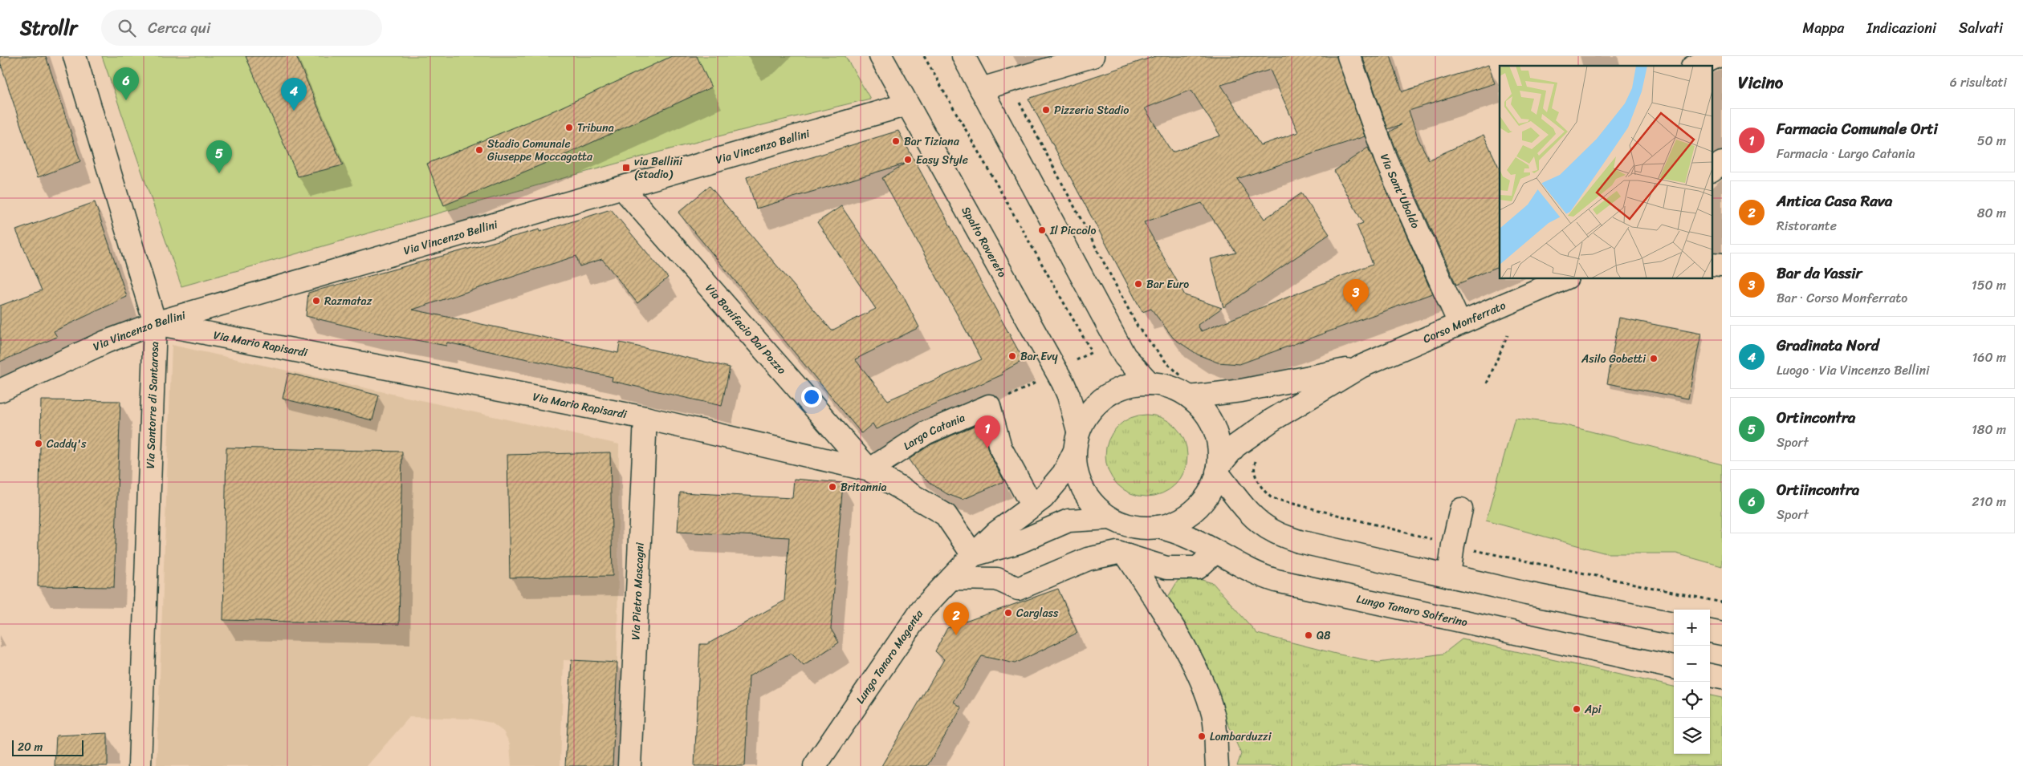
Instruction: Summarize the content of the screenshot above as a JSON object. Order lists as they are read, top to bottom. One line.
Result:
{"streets":{"street":["Via Vincenzo Bellini","Via Sant'Ubaldo","Spalto Rovereto","Corso Monferrato","Via Bonifacio Dal Pozzo","Via Mario Rapisardi","Via Santorre di Santarosa","Largo Catania","Via Pietro Mascagni","Lungo Tanaro Solferino","Lungo Tanaro Magenta"]},"crossings":[["Via Vincenzo Bellini","Spalto Rovereto"],["Via Vincenzo Bellini","Via Bonifacio Dal Pozzo"],["Via Vincenzo Bellini","Via Mario Rapisardi"],["Via Vincenzo Bellini","Via Santorre di Santarosa"],["Via Sant'Ubaldo","Corso Monferrato"],["Spalto Rovereto","Lungo Tanaro Magenta"],["Via Bonifacio Dal Pozzo","Via Mario Rapisardi"],["Via Bonifacio Dal Pozzo","Largo Catania"],["Via Mario Rapisardi","Via Santorre di Santarosa"],["Via Mario Rapisardi","Largo Catania"],["Via Mario Rapisardi","Via Pietro Mascagni"],["Via Mario Rapisardi","Lungo Tanaro Magenta"]],"places":{"other":["Pizzeria Stadio","Tribuna","Bar Tiziana","Stadio Comunale Giuseppe Moccagatta","Easy Style","Il Piccolo","Bar Euro","Razmataz","Bar Evy","Asilo Gobetti","Caddy's","Britannia","Carglass","Q8","Api","Lombarduzzi"],"transit":["via Bellini (stadio)"]},"scale_bar":"20 m","page":{"header":"Strollr","search":"Cerca qui","nav":["Mappa","Indicazioni","Salvati"],"heading":["Vicino","6 risultati"],"pins":["6","4","5","3","1","2"],"list":[{"mark":"1","name":"Farmacia Comunale Orti","note":"Farmacia · Largo Catania","value":"50 m"},{"mark":"2","name":"Antica Casa Rava","note":"Ristorante","value":"80 m"},{"mark":"3","name":"Bar da Yassir","note":"Bar · Corso Monferrato","value":"150 m"},{"mark":"4","name":"Gradinata Nord","note":"Luogo · Via Vincenzo Bellini","value":"160 m"},{"mark":"5","name":"Ortincontra","note":"Sport","value":"180 m"},{"mark":"6","name":"Ortiincontra","note":"Sport","value":"210 m"}],"map_buttons":["+","−"],"scale":"20 m"}}
